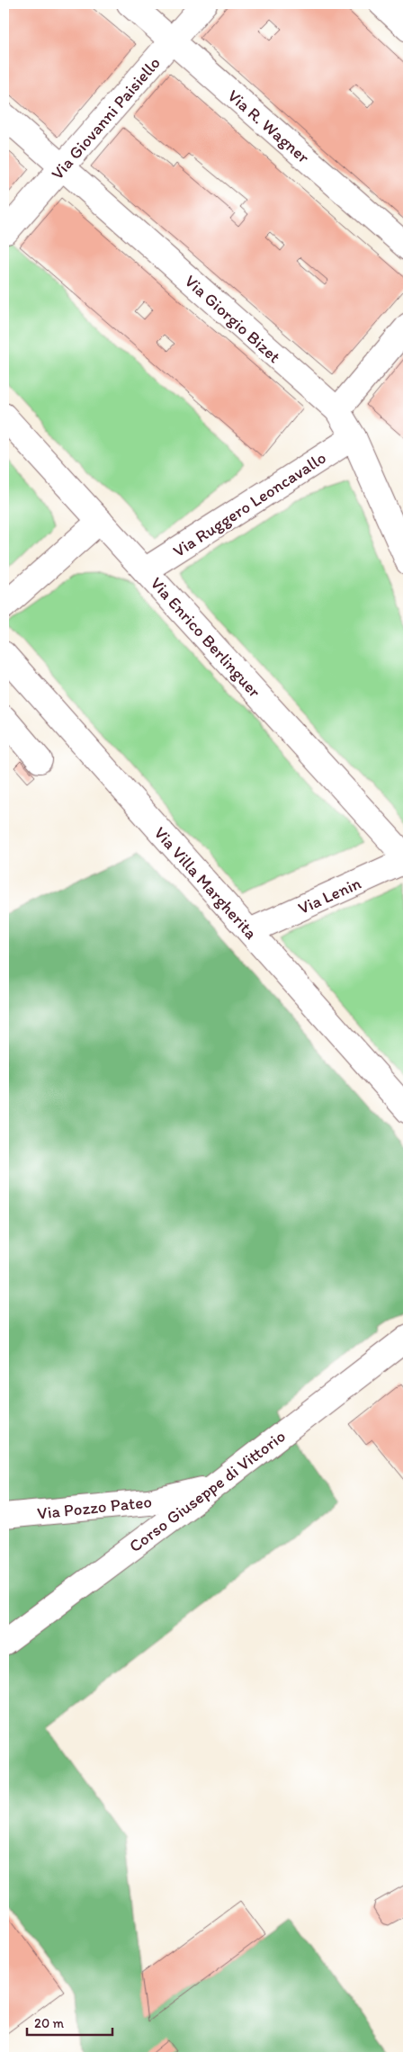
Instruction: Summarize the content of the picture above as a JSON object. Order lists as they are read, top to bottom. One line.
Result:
{"streets":{"street":["Via Giovanni Paisiello","Via R. Wagner","Via Giorgio Bizet","Via Ruggero Leoncavallo","Via Enrico Berlinguer","Via Villa Margherita","Via Lenin","Corso Giuseppe di Vittorio","Via Pozzo Pateo"]},"crossings":[["Via Giovanni Paisiello","Via R. Wagner"],["Via Giovanni Paisiello","Via Giorgio Bizet"],["Via Giorgio Bizet","Via Ruggero Leoncavallo"],["Via Ruggero Leoncavallo","Via Enrico Berlinguer"],["Via Enrico Berlinguer","Via Lenin"],["Via Villa Margherita","Via Lenin"],["Corso Giuseppe di Vittorio","Via Pozzo Pateo"]],"scale_bar":"20 m"}
